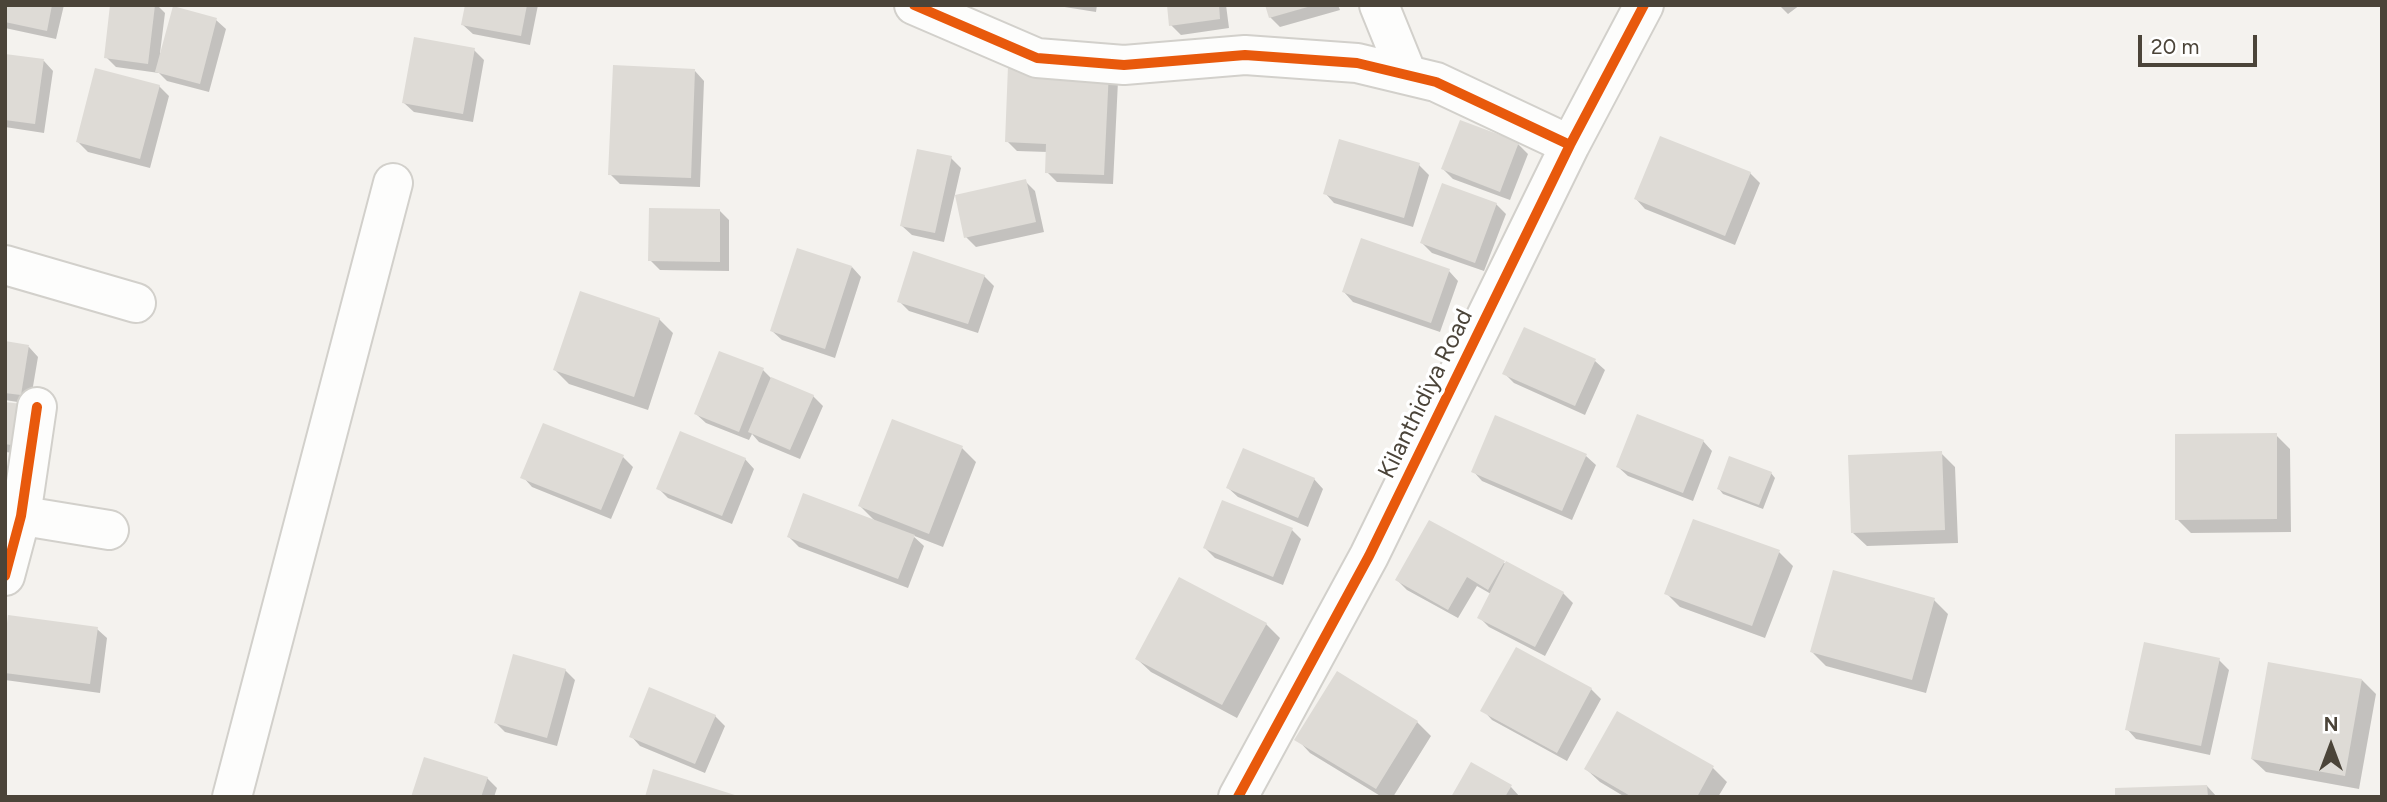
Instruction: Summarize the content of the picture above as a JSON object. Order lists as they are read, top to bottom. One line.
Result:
{"streets":{"street":["Kilanthidiya Road"]},"scale_bar":"20 m","north":"top"}
